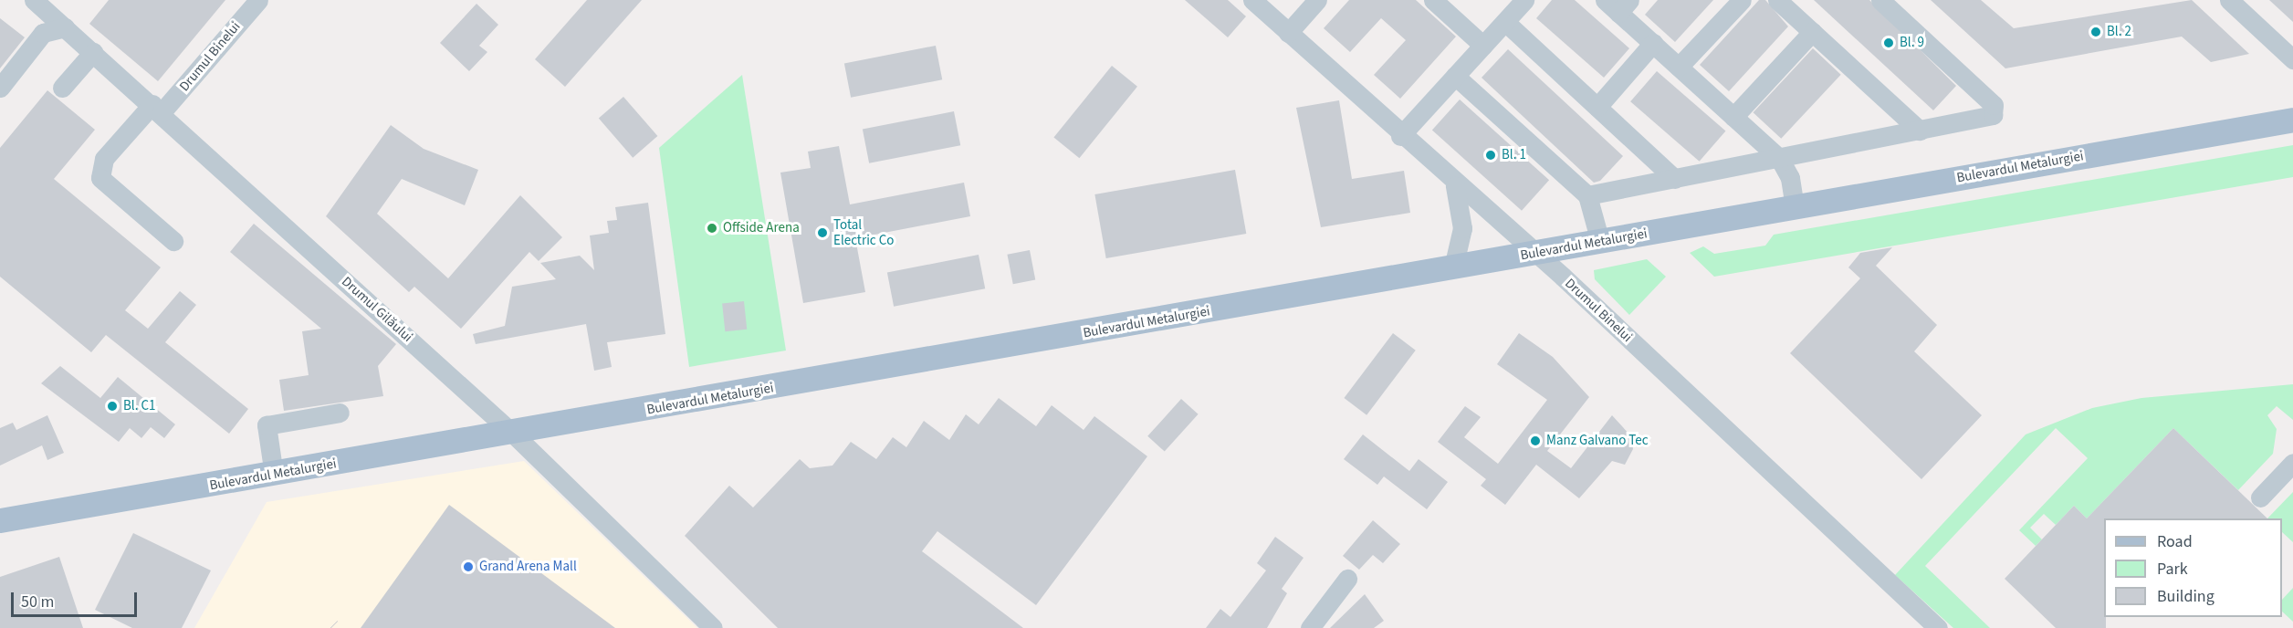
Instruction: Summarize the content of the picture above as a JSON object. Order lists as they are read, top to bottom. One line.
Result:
{"streets":{"main road":["Bulevardul Metalurgiei"],"street":["Drumul Binelui","Drumul Gilăului"]},"crossings":[["Drumul Binelui","Bulevardul Metalurgiei"],["Drumul Binelui","Drumul Gilăului"],["Bulevardul Metalurgiei","Drumul Gilăului"]],"places":["Bl. 2","Bl. 9","Bl. 1","Offside Arena","Total Electric Co","Bl. C1","Manz Galvano Tec","Grand Arena Mall"],"legend":["Road","Park","Building"],"scale_bar":"50 m"}
